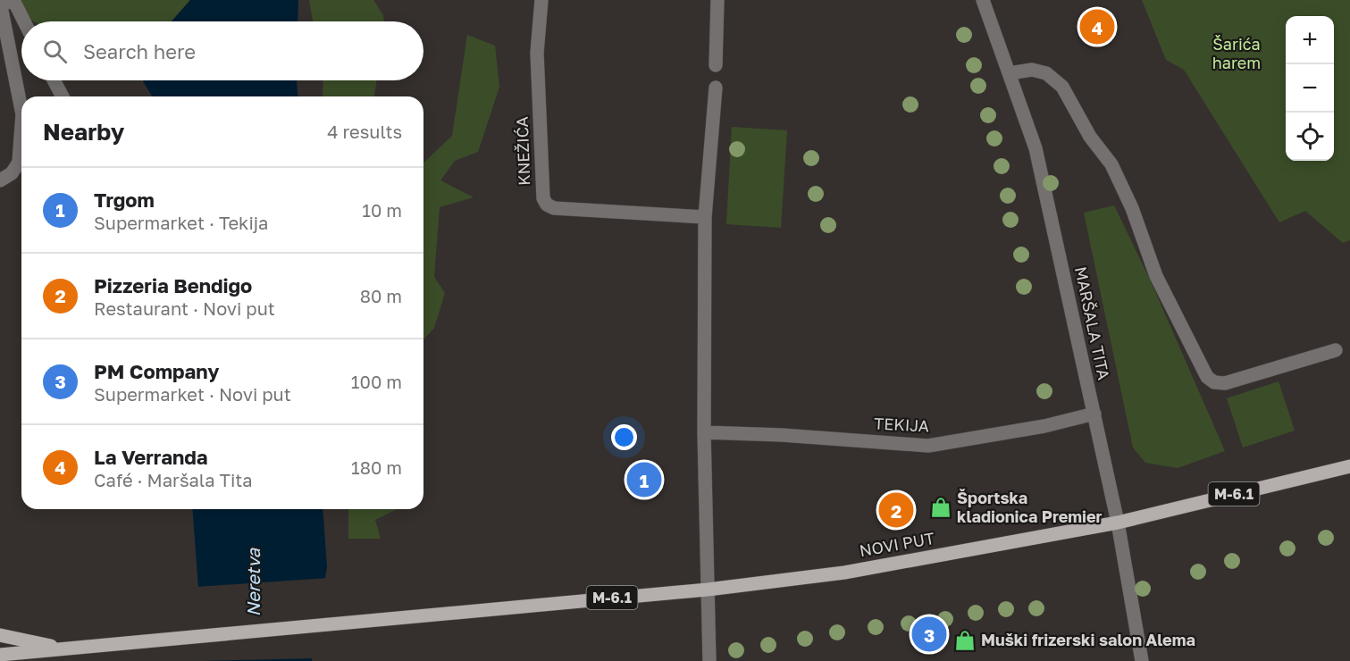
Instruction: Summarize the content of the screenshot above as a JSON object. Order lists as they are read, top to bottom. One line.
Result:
{"streets":{"main road":["M-6.1","NOVI PUT"],"street":["KNEŽIĆA","MARŠALA TITA","TEKIJA"]},"crossings":[["MARŠALA TITA","TEKIJA"],["MARŠALA TITA","NOVI PUT"],["M-6.1","NOVI PUT"]],"water":["Neretva"],"parks":["Šarića harem"],"places":{"shop":["Športska kladionica Premier","Muški frizerski salon Alema"]},"page":{"pins":["4","1","2","3"],"map_buttons":["+","−"],"search":"Search here","heading":["Nearby","4 results"],"list":[{"mark":"1","name":"Trgom","note":"Supermarket · Tekija","value":"10 m"},{"mark":"2","name":"Pizzeria Bendigo","note":"Restaurant · Novi put","value":"80 m"},{"mark":"3","name":"PM Company","note":"Supermarket · Novi put","value":"100 m"},{"mark":"4","name":"La Verranda","note":"Café · Maršala Tita","value":"180 m"}]}}
